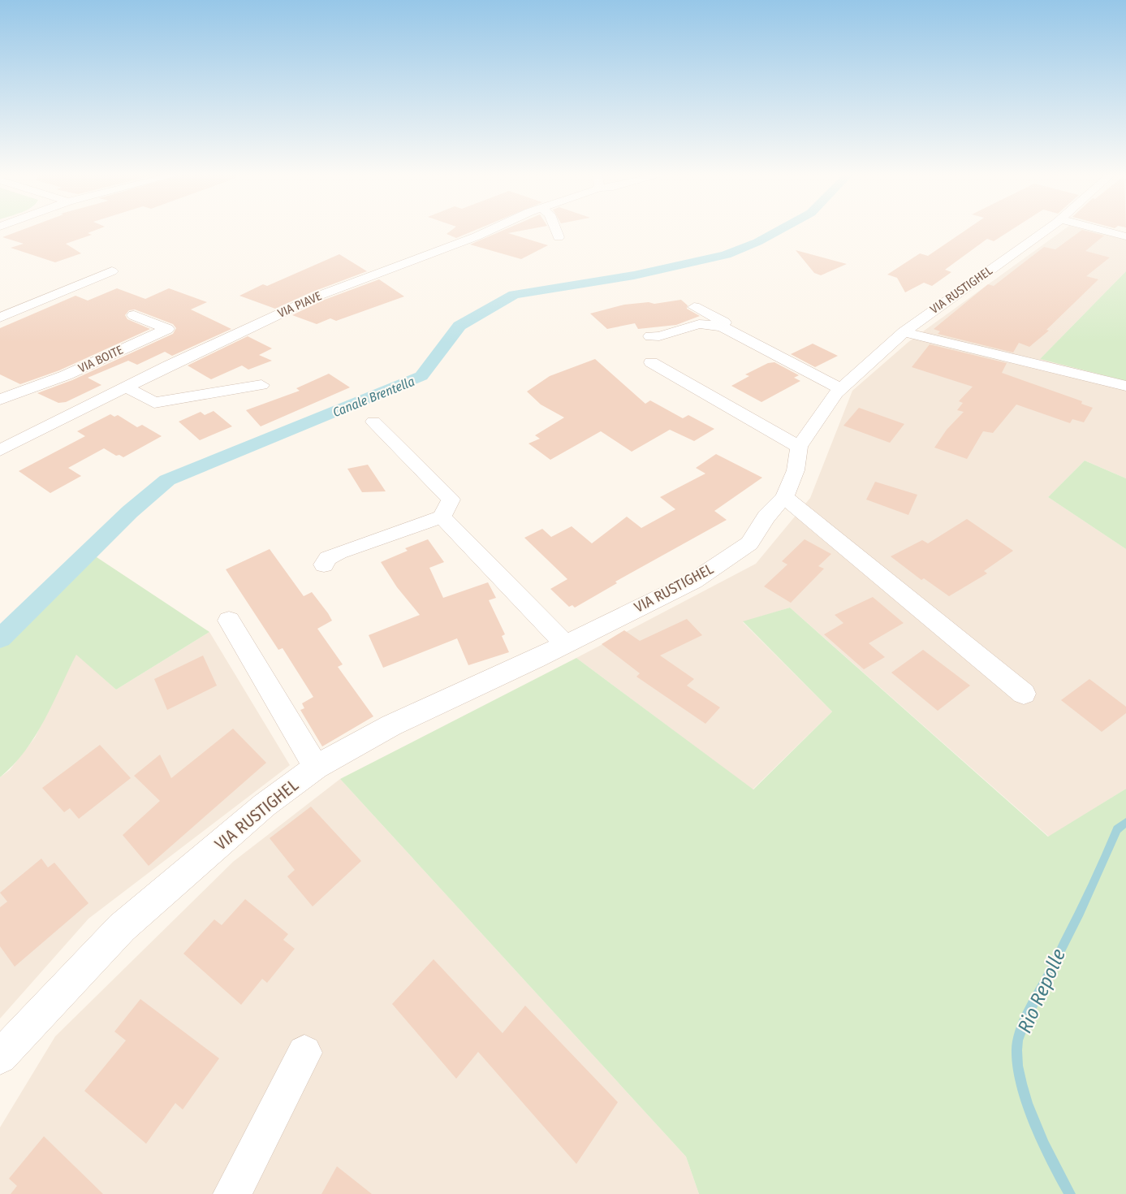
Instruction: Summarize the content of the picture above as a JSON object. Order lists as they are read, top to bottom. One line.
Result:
{"streets":{"street":["VIA RUSTIGHEL","VIA PIAVE","VIA BOITE"]},"water":["Canale Brentella","Rio Repolle"]}
